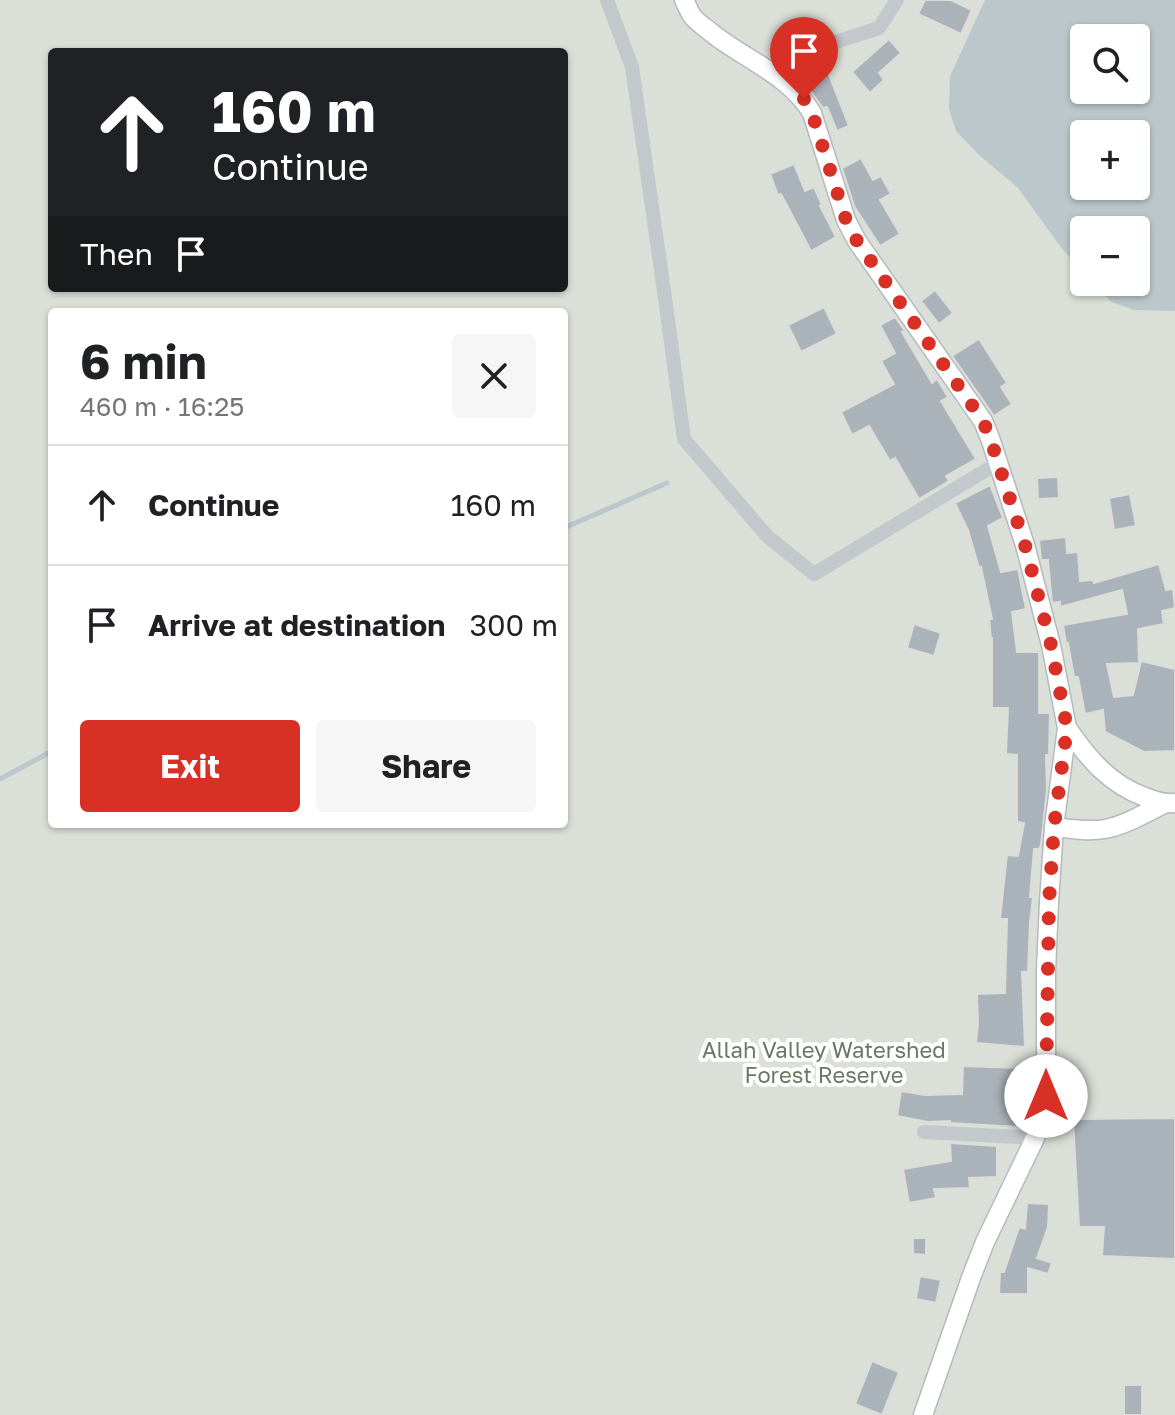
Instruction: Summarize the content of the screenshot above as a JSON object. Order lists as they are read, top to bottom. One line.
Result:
{"parks":["Allah Valley Watershed Forest Reserve"],"page":{"map_buttons":["+","−"],"turn":["160 m","Continue"],"then":"Then","heading":["6 min","460 m · 16:25"],"list":[{"name":"Continue","value":"160 m"},{"name":"Arrive at destination","value":"300 m"}],"buttons":["Exit","Share"]}}
